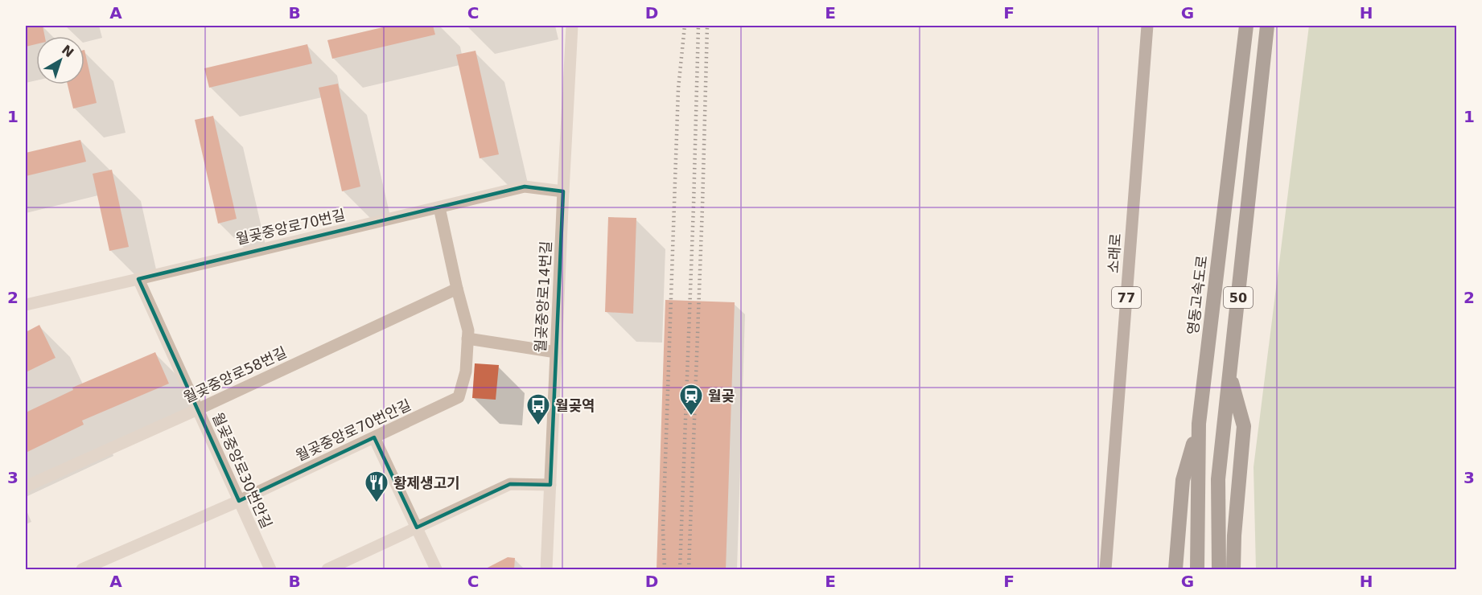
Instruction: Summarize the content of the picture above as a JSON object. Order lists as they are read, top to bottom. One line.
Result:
{"streets":{"highway":["영동고속도로","50"],"main road":["소래로","77"],"street":["월곶중앙로70번길","월곶중앙로14번길","월곶중앙로58번길","월곶중앙로70번안길","월곶중앙로30번안길"]},"crossings":[["월곶중앙로70번길","월곶중앙로14번길"],["월곶중앙로70번길","월곶중앙로70번안길"],["월곶중앙로70번길","월곶중앙로30번안길"],["월곶중앙로58번길","월곶중앙로70번안길"],["월곶중앙로58번길","월곶중앙로30번안길"],["월곶중앙로70번안길","월곶중앙로30번안길"]],"places":{"station":["월곶"],"bus stop":["월곶역"],"restaurant":["황제생고기"]},"north":"top right","grid":{"columns":["A","B","C","D","E","F","G","H"],"rows":["1","2","3"]}}
